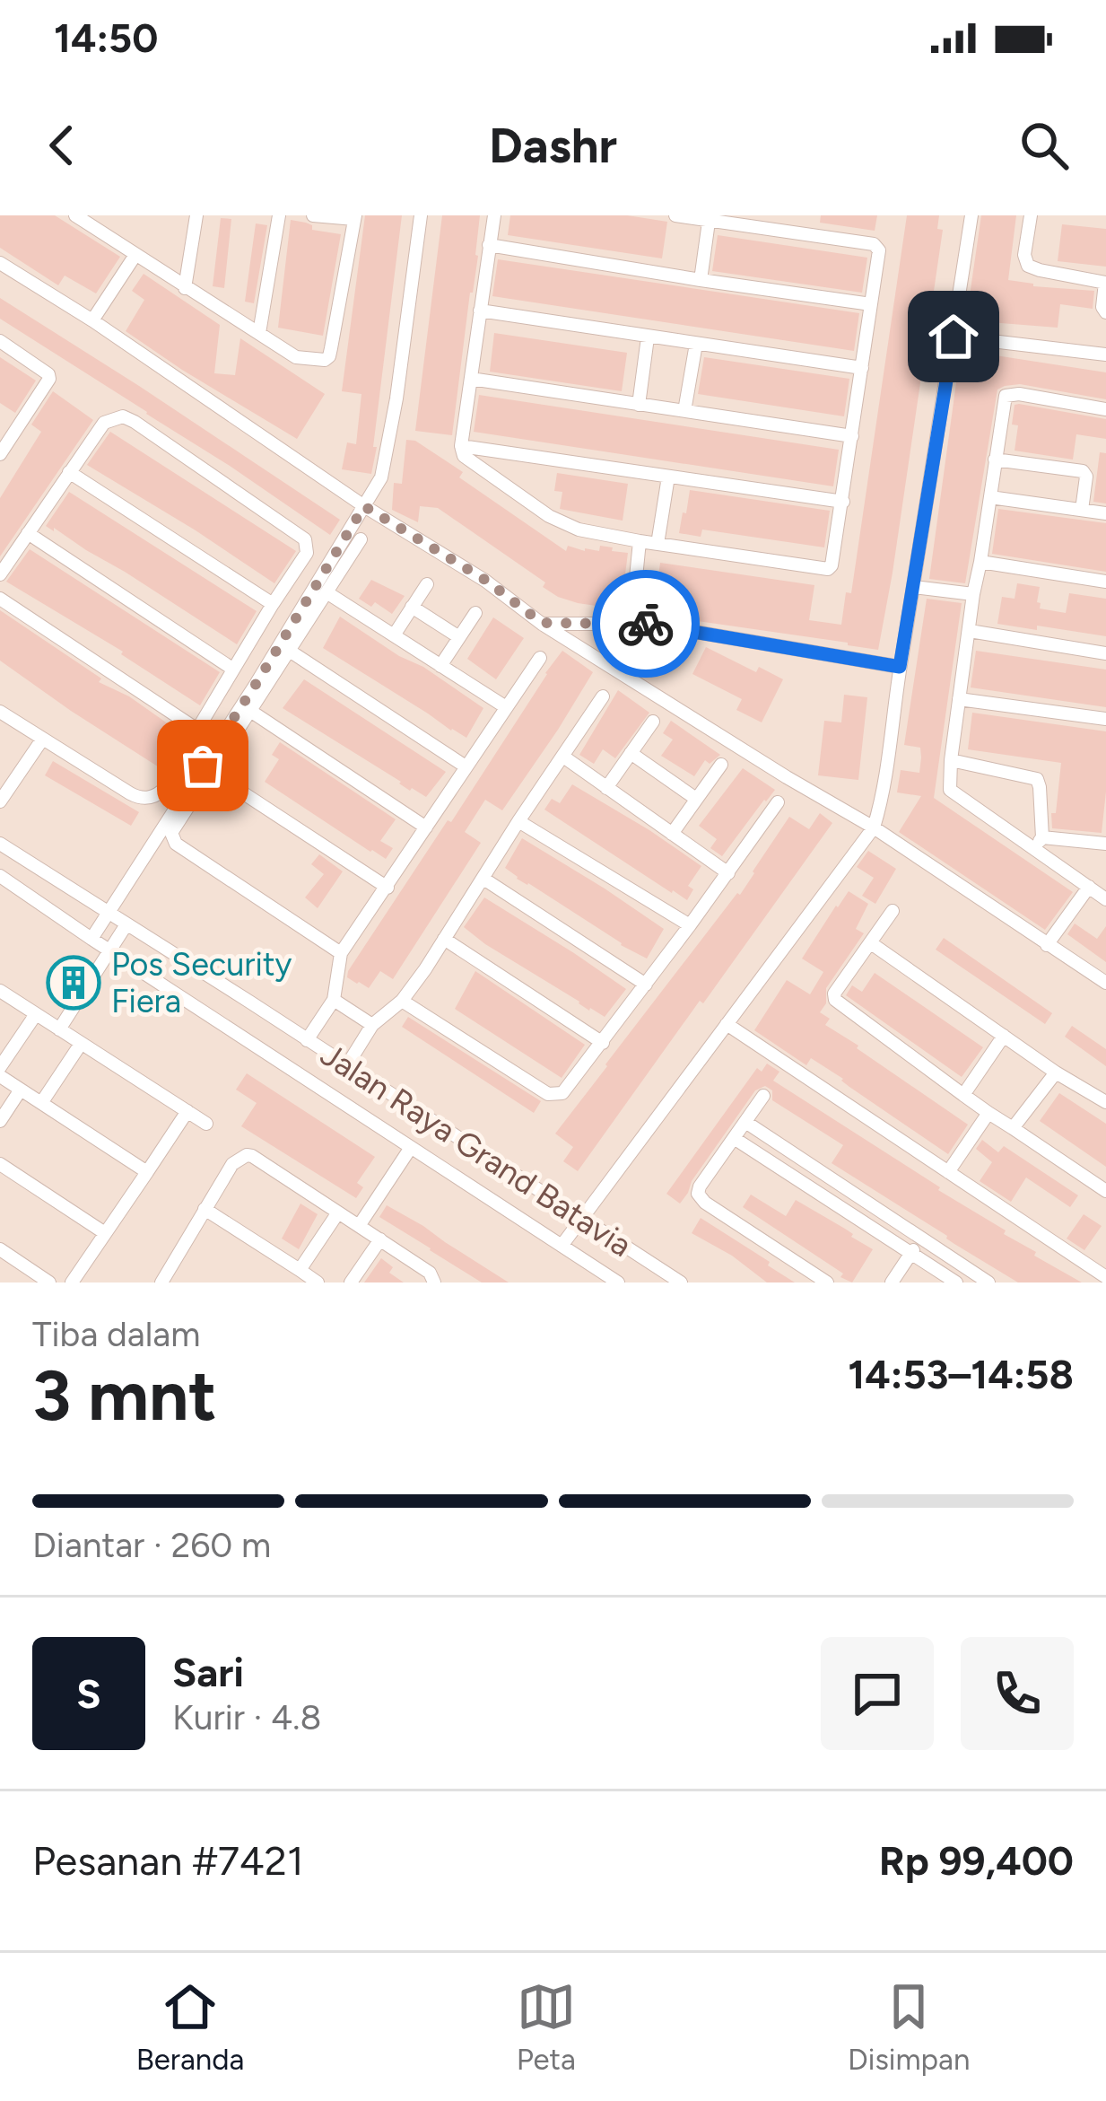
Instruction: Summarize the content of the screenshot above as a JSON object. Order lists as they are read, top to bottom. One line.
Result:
{"streets":{"street":["Jalan Raya Grand Batavia"]},"places":{"building":["Pos Security Fiera"]},"page":{"status":"14:50","header":"Dashr","heading":["3 mnt","Tiba dalam","14:53–14:58"],"panel":["Sari","Kurir · 4.8","Pesanan #7421","Rp 99,400"],"bar":"Diantar · 260 m","round":"S","tabs":["Beranda","Peta","Disimpan"]}}
